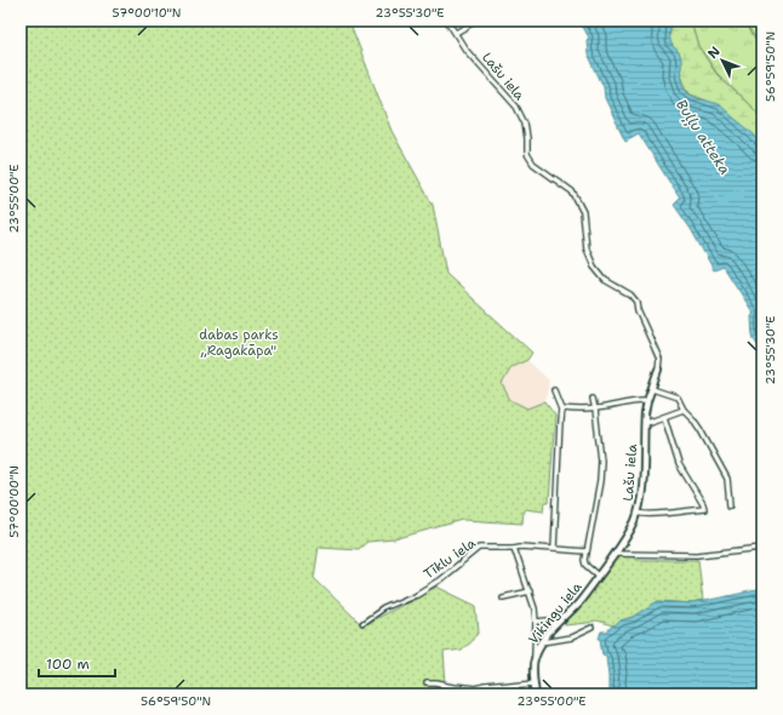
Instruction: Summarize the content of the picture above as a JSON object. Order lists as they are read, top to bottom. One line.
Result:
{"streets":{"street":["Lašu iela","Tīklu iela","Vikingu iela"]},"crossings":[["Lašu iela","Vikingu iela"]],"water":["Buļļu atteka"],"parks":["dabas parks „Ragakāpa\""],"scale_bar":"100 m","north":"top left","coordinates":["57°00'10\"N","23°55'30\"E","56°59'50\"N","23°55'00\"E","57°00'00\"N"]}
